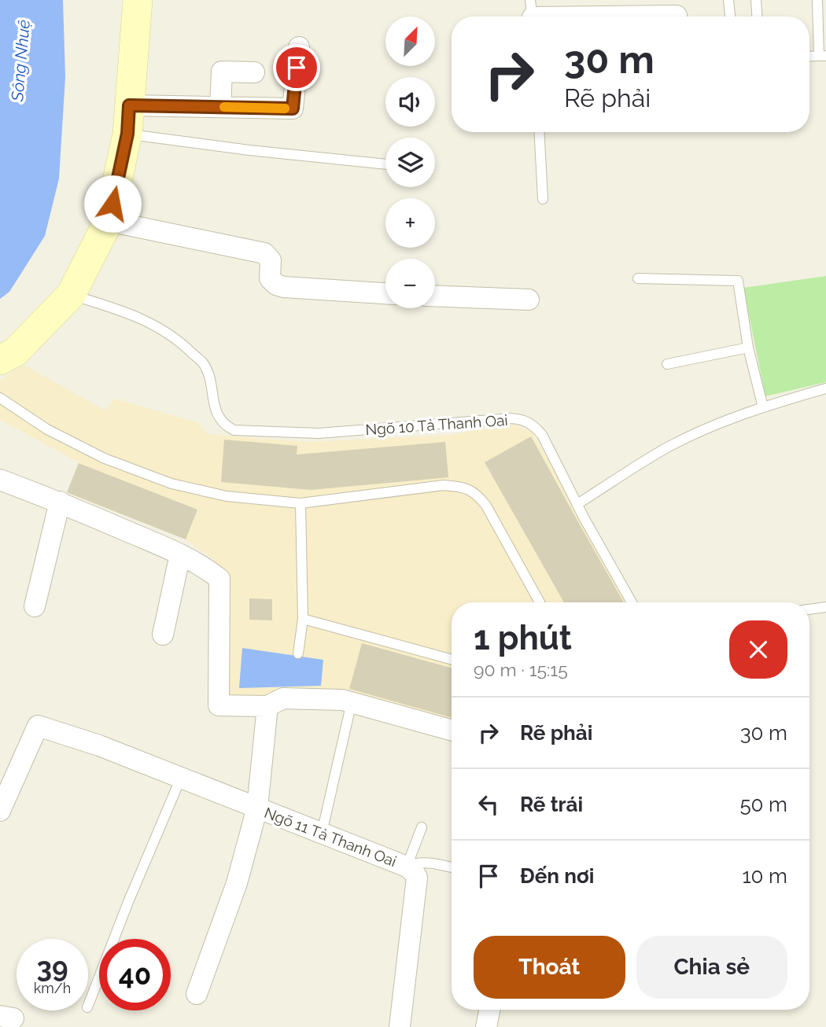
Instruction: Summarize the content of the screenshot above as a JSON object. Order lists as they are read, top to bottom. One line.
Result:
{"streets":{"street":["Ngõ 11 Tả Thanh Oai"],"lane":["Ngõ 10 Tả Thanh Oai"]},"water":["Sông Nhuệ"],"north":"top right","page":{"map_buttons":["+","−"],"turn":["30 m","Rẽ phải"],"heading":["1 phút","90 m · 15:15"],"list":[{"name":"Rẽ phải","value":"30 m"},{"name":"Rẽ trái","value":"50 m"},{"name":"Đến nơi","value":"10 m"}],"buttons":["Thoát","Chia sẻ"],"speed":"39 km/h","limit":"40"}}
